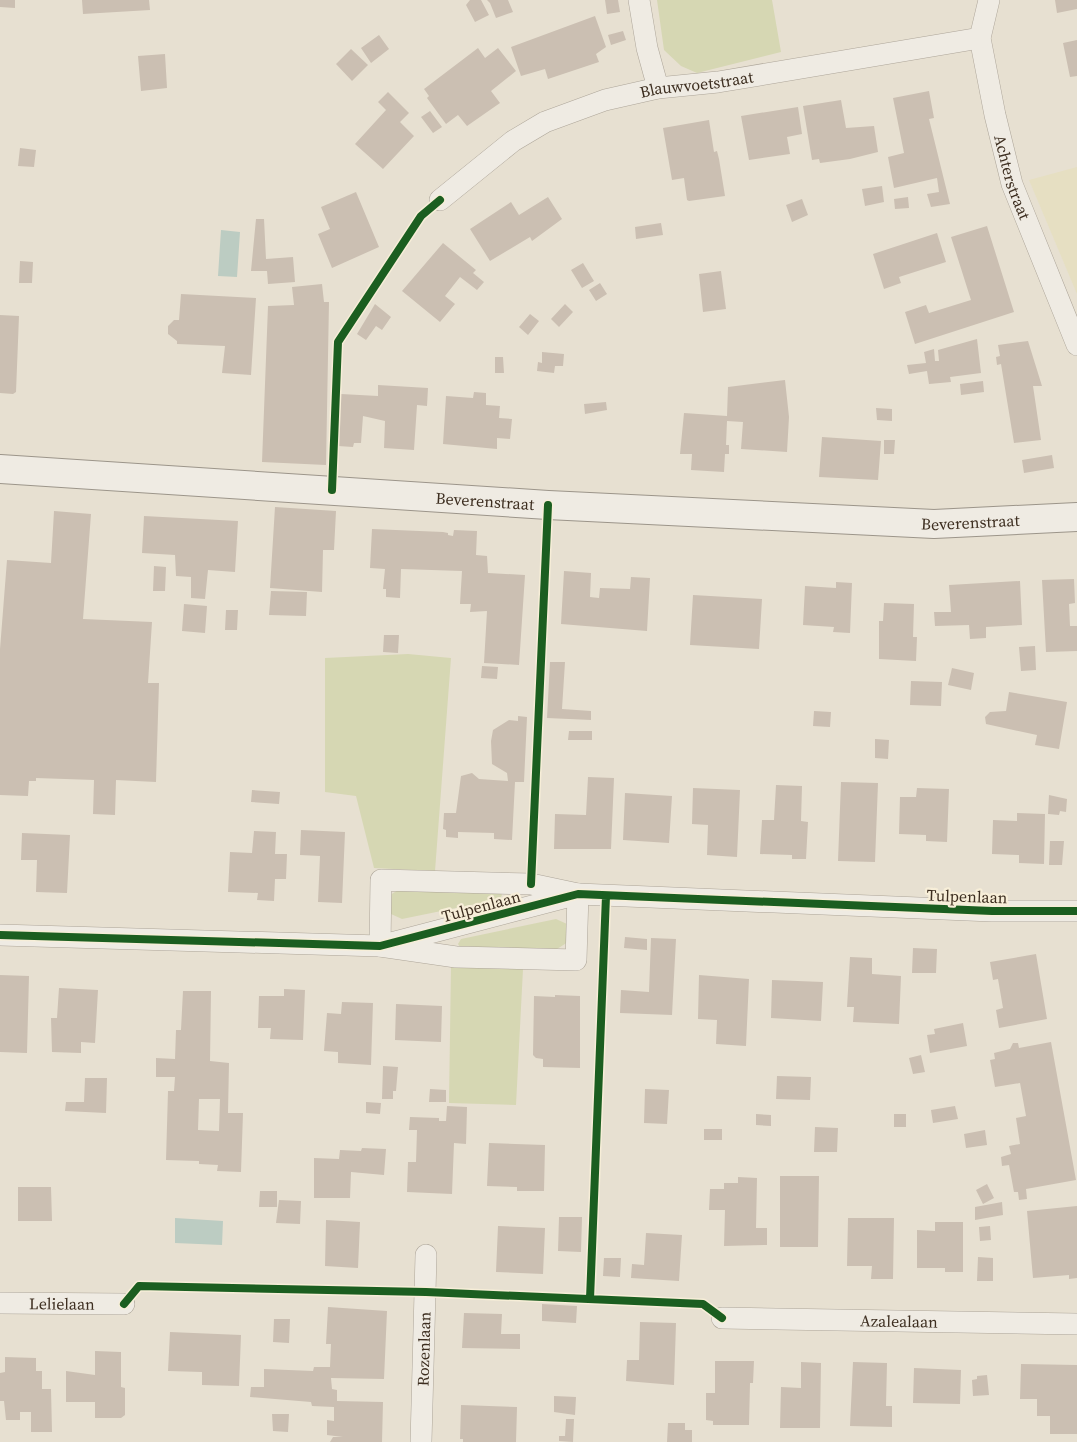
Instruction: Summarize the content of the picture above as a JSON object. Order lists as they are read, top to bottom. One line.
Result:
{"streets":{"street":["Blauwvoetstraat","Achterstraat","Beverenstraat","Tulpenlaan","Lelielaan","Azalealaan","Rozenlaan"]},"crossings":[["Blauwvoetstraat","Achterstraat"]]}
